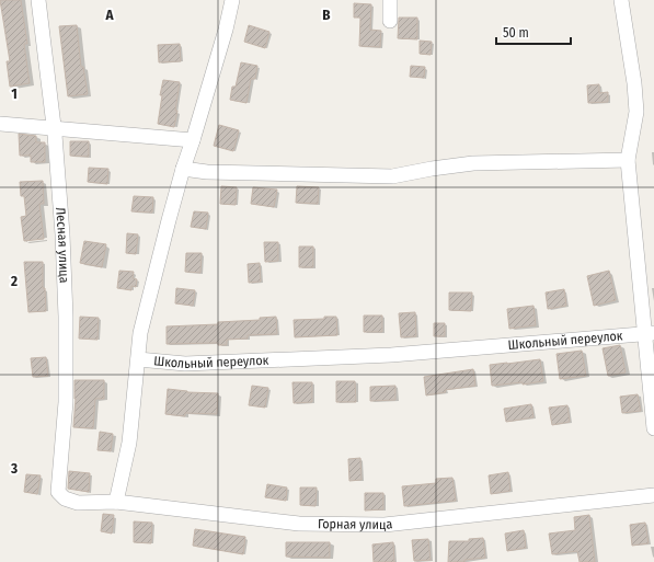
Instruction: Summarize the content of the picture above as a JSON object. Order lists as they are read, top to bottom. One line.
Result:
{"streets":{"street":["Лесная улица","Школьный переулок","Горная улица"]},"crossings":[["Лесная улица","Горная улица"]],"scale_bar":"50 m","grid":{"columns":["A","B"],"rows":["1","2","3"]}}
